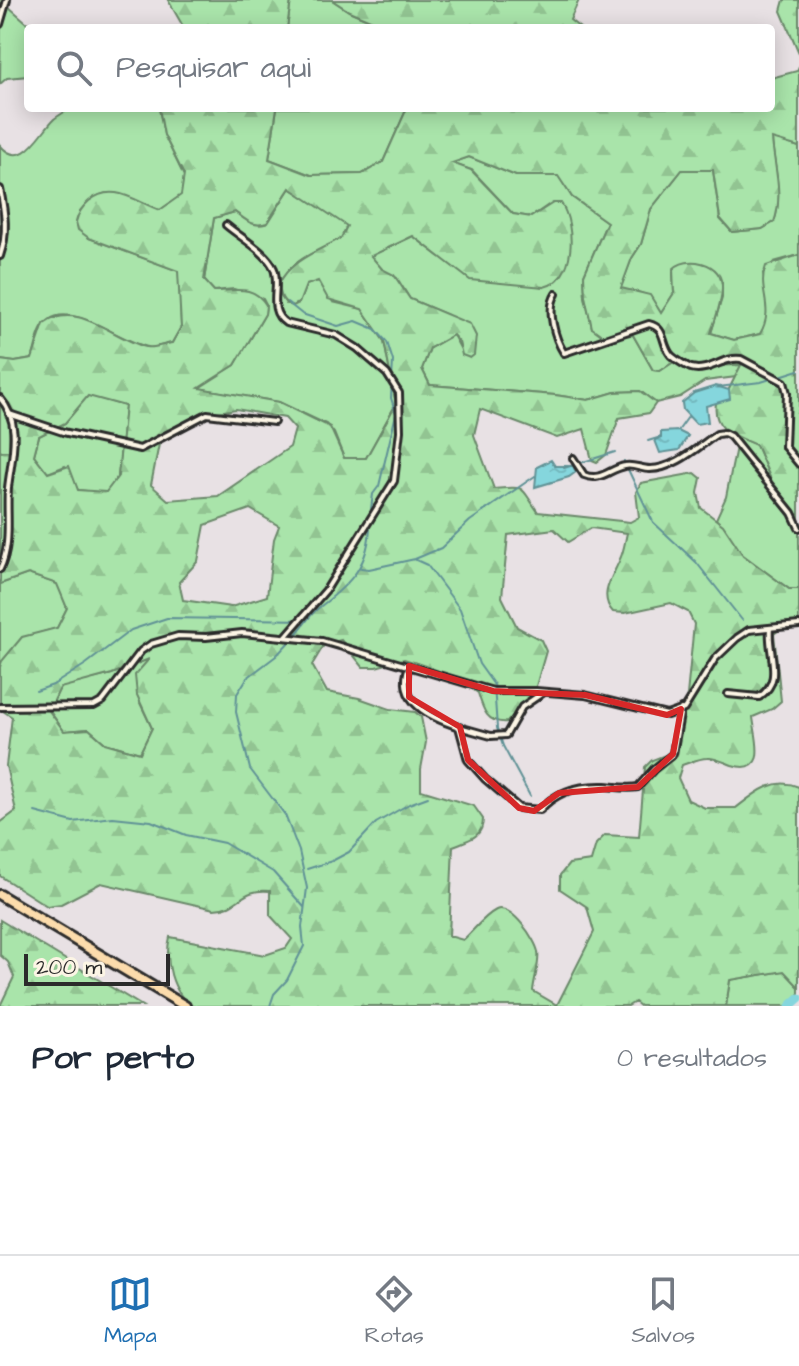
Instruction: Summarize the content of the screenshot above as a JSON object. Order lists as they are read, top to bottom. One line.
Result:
{"scale_bar":"200 m","page":{"search":"Pesquisar aqui","scale":"200 m","heading":["Por perto","0 resultados"],"nav":["Mapa","Rotas","Salvos"]}}
